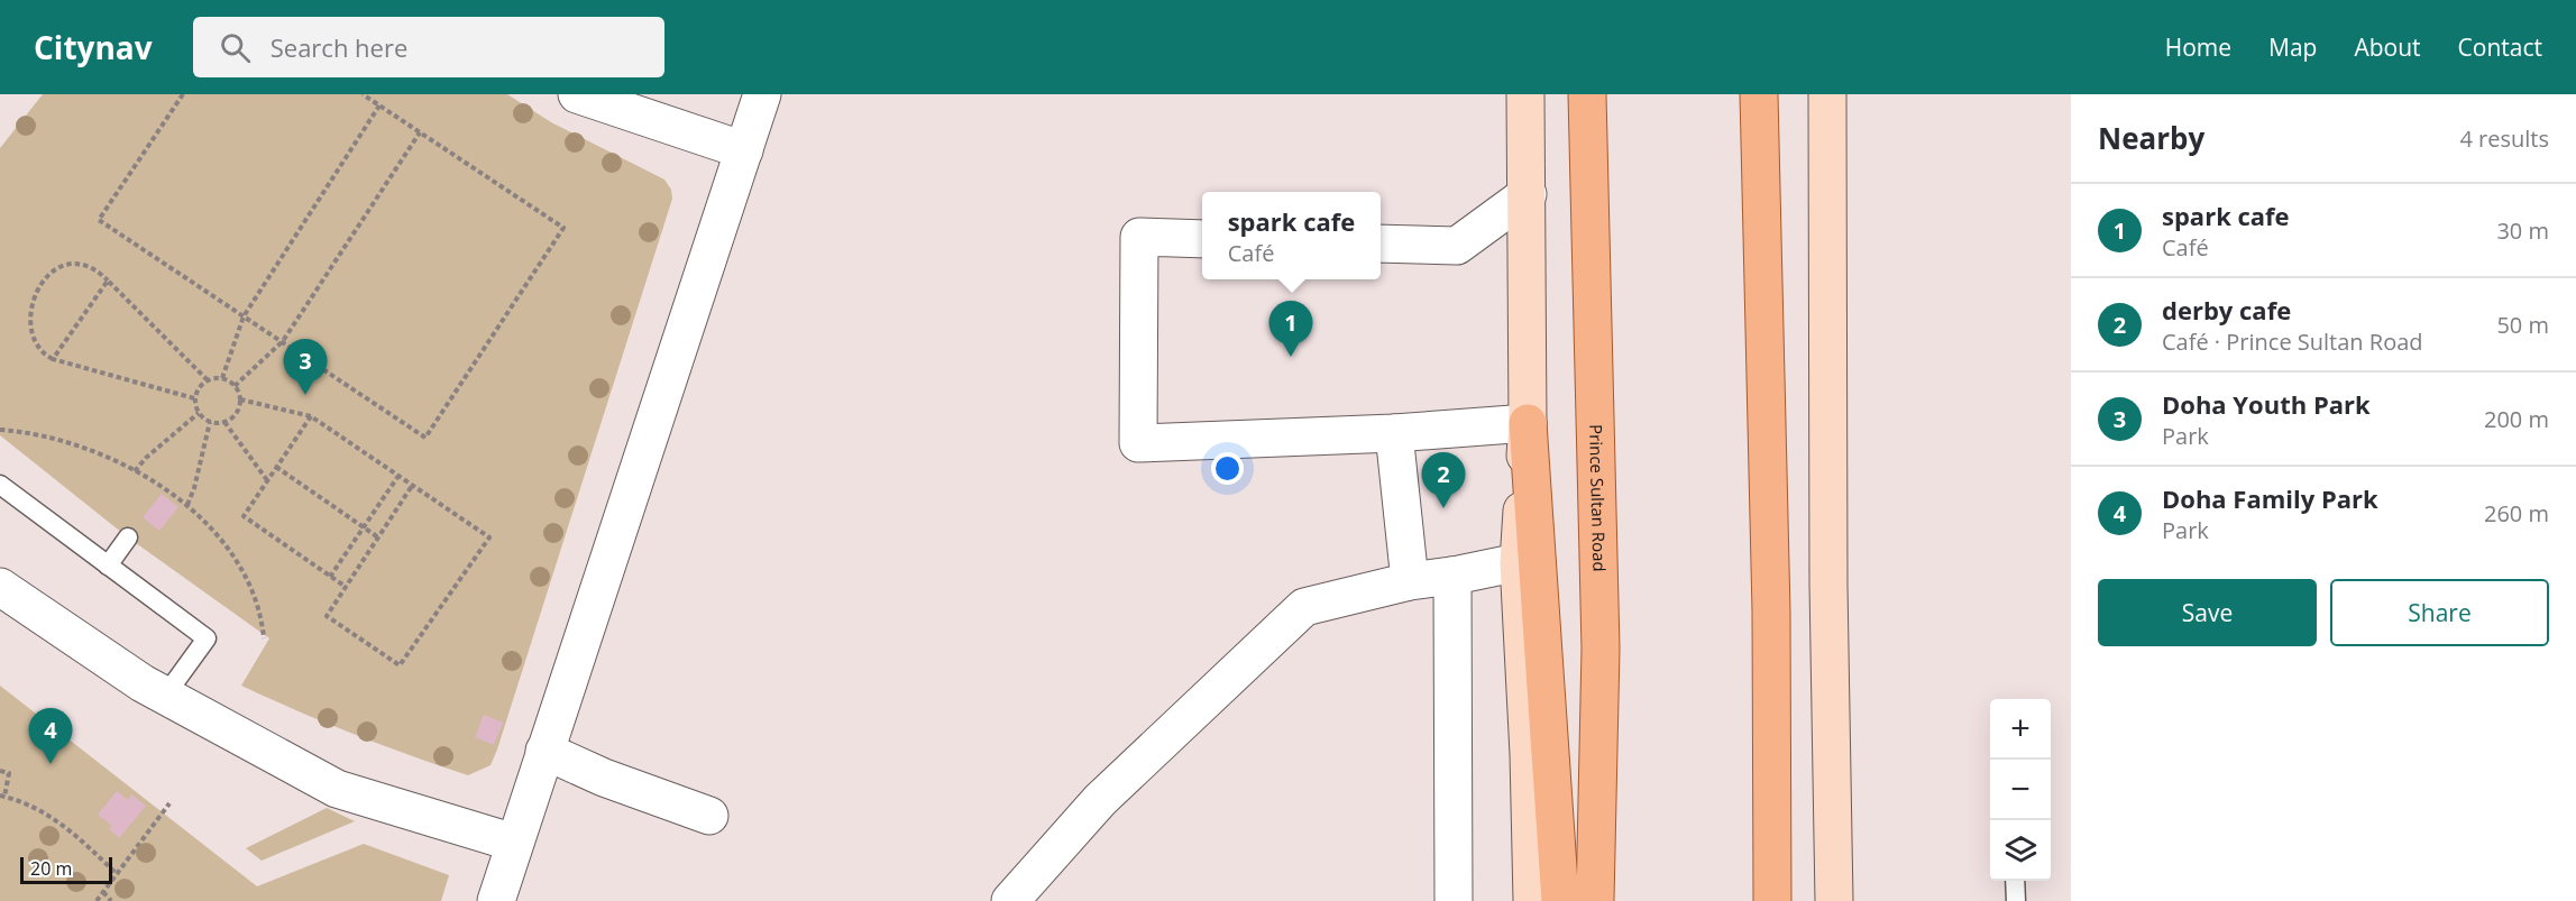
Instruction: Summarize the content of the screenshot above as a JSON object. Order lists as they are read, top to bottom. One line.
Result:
{"streets":{"main road":["Prince Sultan Road"]},"scale_bar":"20 m","page":{"header":"Citynav","search":"Search here","nav":["Home","Map","About","Contact"],"heading":["Nearby","4 results"],"list":[{"mark":"1","name":"spark cafe","note":"Café","value":"30 m"},{"mark":"2","name":"derby cafe","note":"Café · Prince Sultan Road","value":"50 m"},{"mark":"3","name":"Doha Youth Park","note":"Park","value":"200 m"},{"mark":"4","name":"Doha Family Park","note":"Park","value":"260 m"}],"popup":["spark cafe","Café"],"pins":["1","3","2","4"],"buttons":["Save","Share"],"map_buttons":["+","−"],"scale":"20 m"}}
